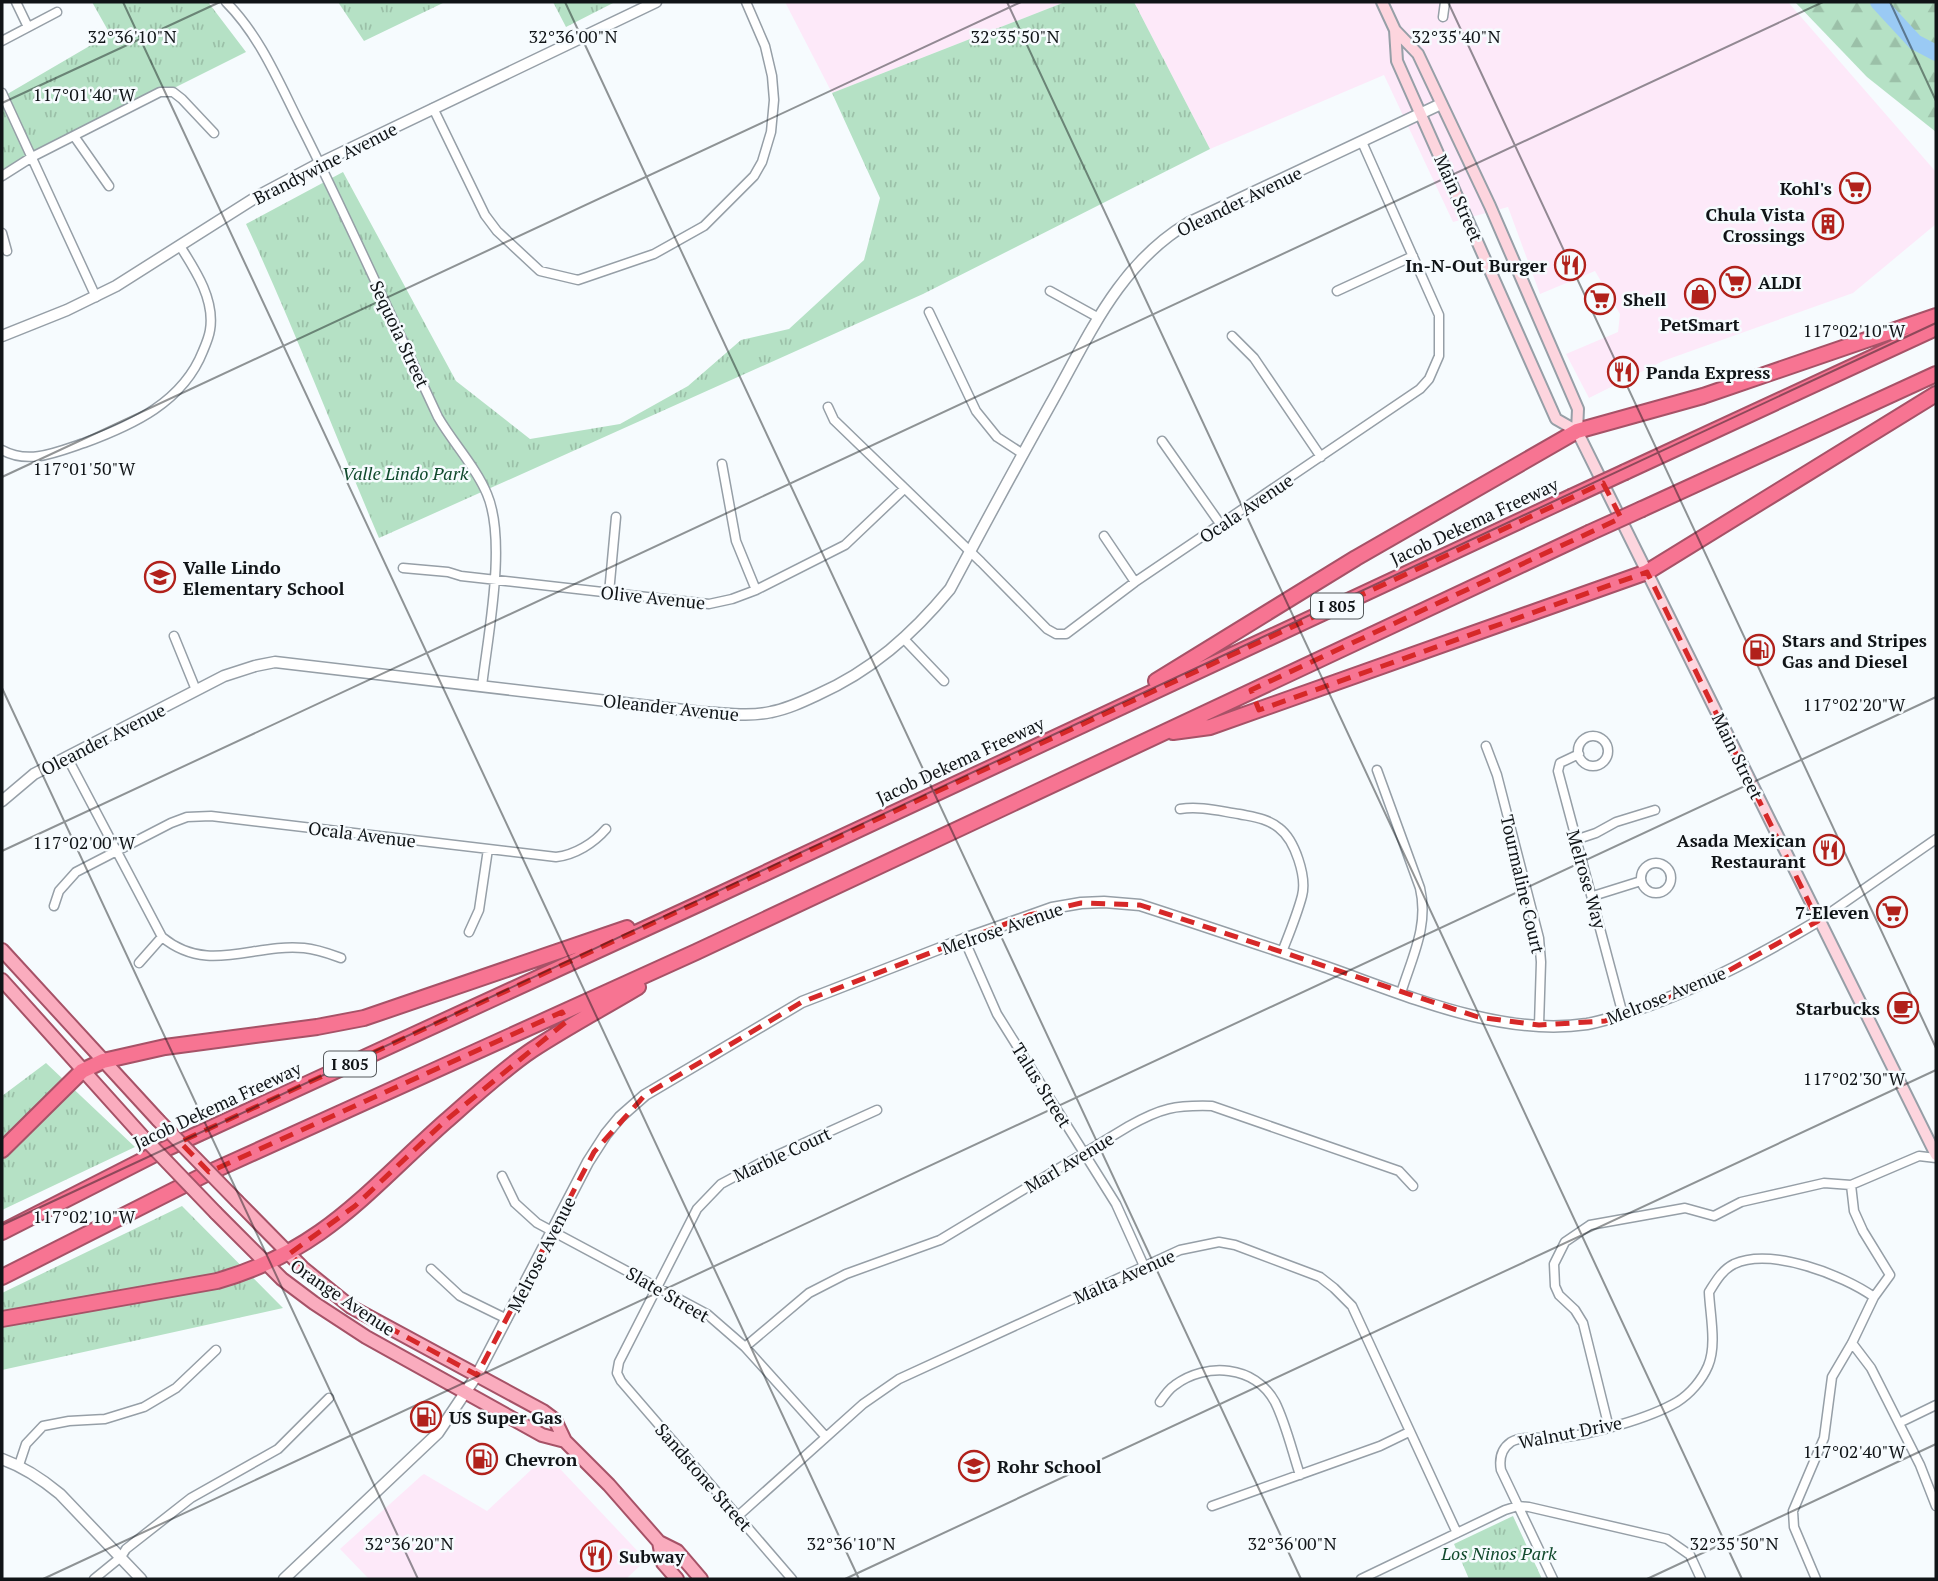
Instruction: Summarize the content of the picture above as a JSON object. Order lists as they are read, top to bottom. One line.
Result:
{"streets":{"highway":["Jacob Dekema Freeway","I 805"],"main road":["Main Street","Orange Avenue"],"street":["Brandywine Avenue","Oleander Avenue","Sequoia Street","Ocala Avenue","Olive Avenue","Melrose Way","Tourmaline Court","Melrose Avenue","Talus Street","Marble Court","Marl Avenue","Malta Avenue","Slate Street","Walnut Drive","Sandstone Street"]},"crossings":[["Brandywine Avenue","Sequoia Street"],["Main Street","Oleander Avenue"],["Main Street","Melrose Avenue"],["Oleander Avenue","Sequoia Street"],["Oleander Avenue","Ocala Avenue"],["Sequoia Street","Olive Avenue"],["Melrose Way","Melrose Avenue"],["Tourmaline Court","Melrose Avenue"],["Melrose Avenue","Talus Street"],["Melrose Avenue","Slate Street"],["Melrose Avenue","Orange Avenue"],["Talus Street","Marl Avenue"],["Talus Street","Malta Avenue"],["Marble Court","Slate Street"],["Marble Court","Sandstone Street"],["Marl Avenue","Slate Street"],["Malta Avenue","Slate Street"],["Malta Avenue","Sandstone Street"]],"parks":["Valle Lindo Park","Los Ninos Park"],"places":{"supermarket":["Kohl's","ALDI","Shell","7-Eleven"],"building":["Chula Vista Crossings"],"restaurant":["In-N-Out Burger","Panda Express","Asada Mexican Restaurant","Subway"],"shop":["PetSmart"],"school or university":["Valle Lindo Elementary School","Rohr School"],"fuel station":["Stars and Stripes Gas and Diesel","US Super Gas","Chevron"],"cafe":["Starbucks"]},"coordinates":["32°36'10\"N","32°35'50\"N","32°35'40\"N","32°36'00\"N","117°01'40\"W","117°02'10\"W","117°01'50\"W","117°02'20\"W","117°02'00\"W","117°02'30\"W","117°02'40\"W","32°36'20\"N"]}
